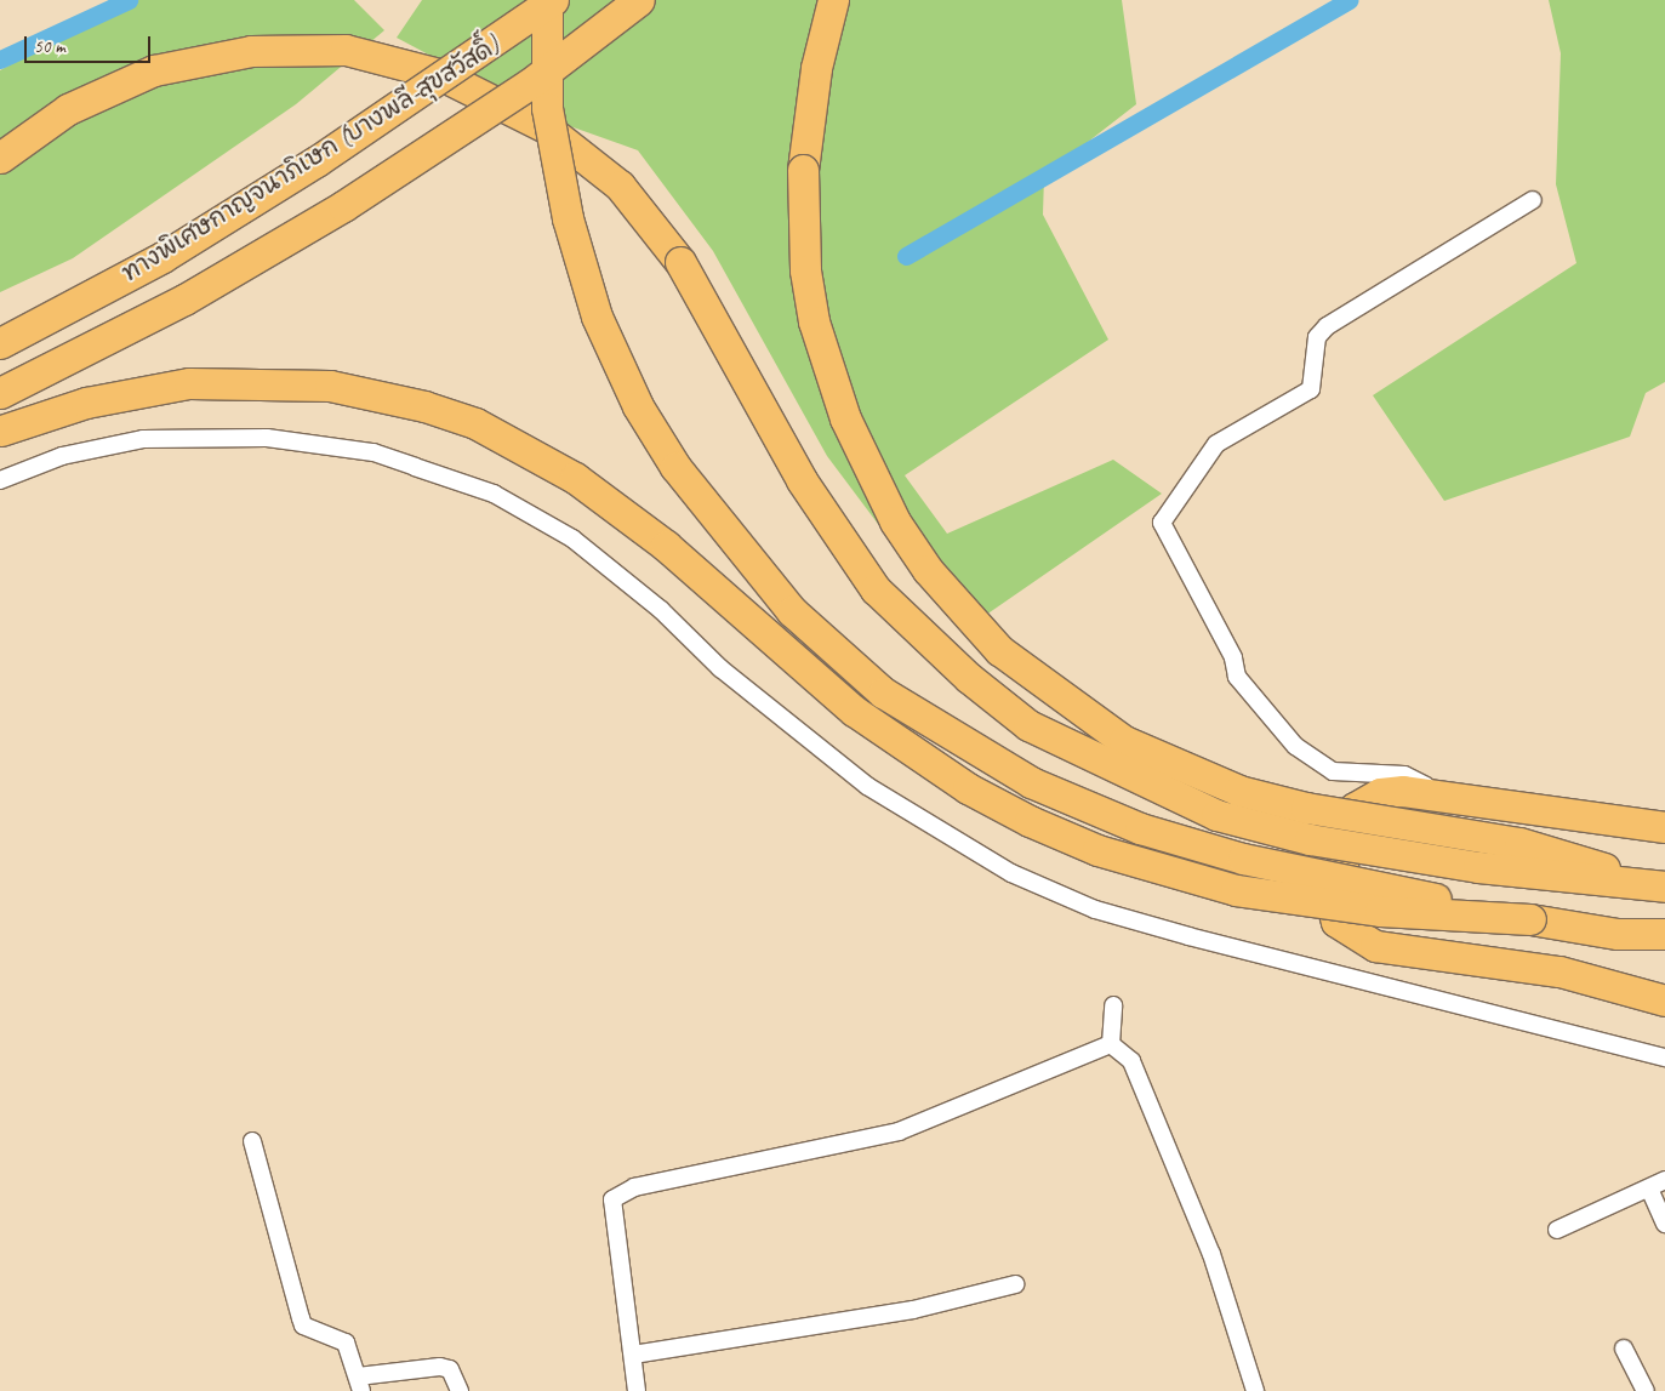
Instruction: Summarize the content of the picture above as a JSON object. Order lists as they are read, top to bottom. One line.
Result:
{"streets":{"highway":["ทางพิเศษกาญจนาภิเษก (บางพลี-สุขสวัสดิ์)"]},"scale_bar":"50 m"}
